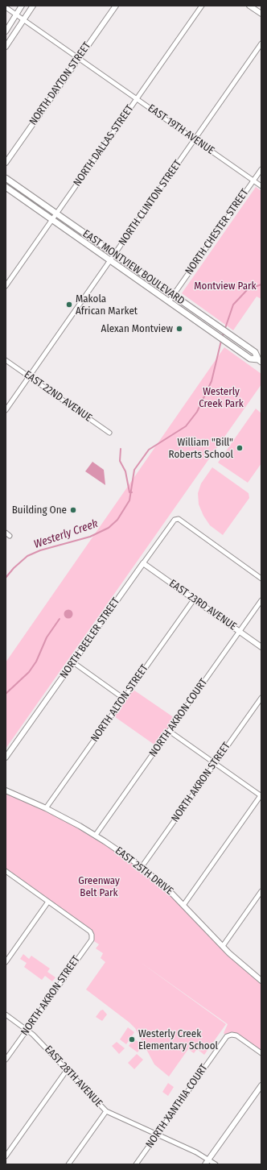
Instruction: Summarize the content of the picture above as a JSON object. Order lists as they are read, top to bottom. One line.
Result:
{"streets":{"main road":["EAST MONTVIEW BOULEVARD"],"street":["NORTH DAYTON STREET","EAST 19TH AVENUE","NORTH DALLAS STREET","NORTH CLINTON STREET","NORTH CHESTER STREET","EAST 22ND AVENUE","EAST 23RD AVENUE","NORTH BEELER STREET","NORTH ALTON STREET","NORTH AKRON COURT","NORTH AKRON STREET","EAST 25TH DRIVE","EAST 28TH AVENUE","NORTH XANTHIA COURT"]},"crossings":[["NORTH DAYTON STREET","EAST 19TH AVENUE"],["EAST 19TH AVENUE","NORTH DALLAS STREET"],["EAST 19TH AVENUE","NORTH CLINTON STREET"],["EAST 19TH AVENUE","NORTH CHESTER STREET"],["NORTH DALLAS STREET","EAST MONTVIEW BOULEVARD"],["NORTH CLINTON STREET","EAST MONTVIEW BOULEVARD"],["NORTH CLINTON STREET","EAST 22ND AVENUE"],["NORTH CHESTER STREET","EAST MONTVIEW BOULEVARD"],["EAST 23RD AVENUE","NORTH BEELER STREET"],["EAST 23RD AVENUE","NORTH ALTON STREET"],["EAST 23RD AVENUE","NORTH AKRON COURT"],["NORTH ALTON STREET","EAST 25TH DRIVE"],["NORTH AKRON COURT","EAST 25TH DRIVE"],["NORTH AKRON STREET","EAST 25TH DRIVE"],["NORTH AKRON STREET","EAST 28TH AVENUE"],["EAST 28TH AVENUE","NORTH XANTHIA COURT"]],"water":["Westerly Creek"],"parks":["Montview Park","Westerly Creek Park","Greenway Belt Park"],"places":["Makola African Market","Alexan Montview","William \"Bill\" Roberts School","Building One","Westerly Creek Elementary School"]}
